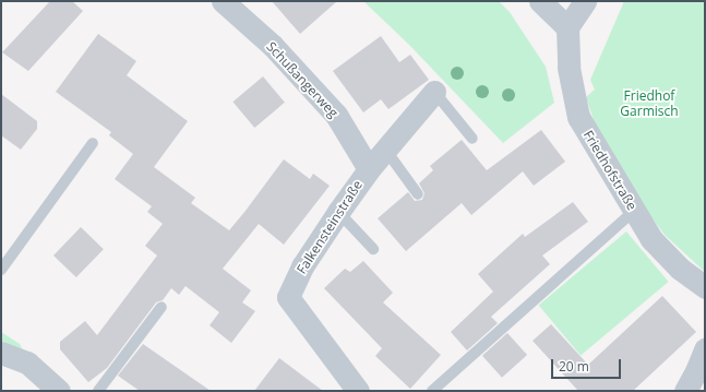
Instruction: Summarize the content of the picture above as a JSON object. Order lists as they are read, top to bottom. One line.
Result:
{"streets":{"street":["Schußangerweg","Friedhofstraße","Falkensteinstraße"]},"crossings":[["Schußangerweg","Falkensteinstraße"]],"parks":["Friedhof Garmisch"],"scale_bar":"20 m"}
